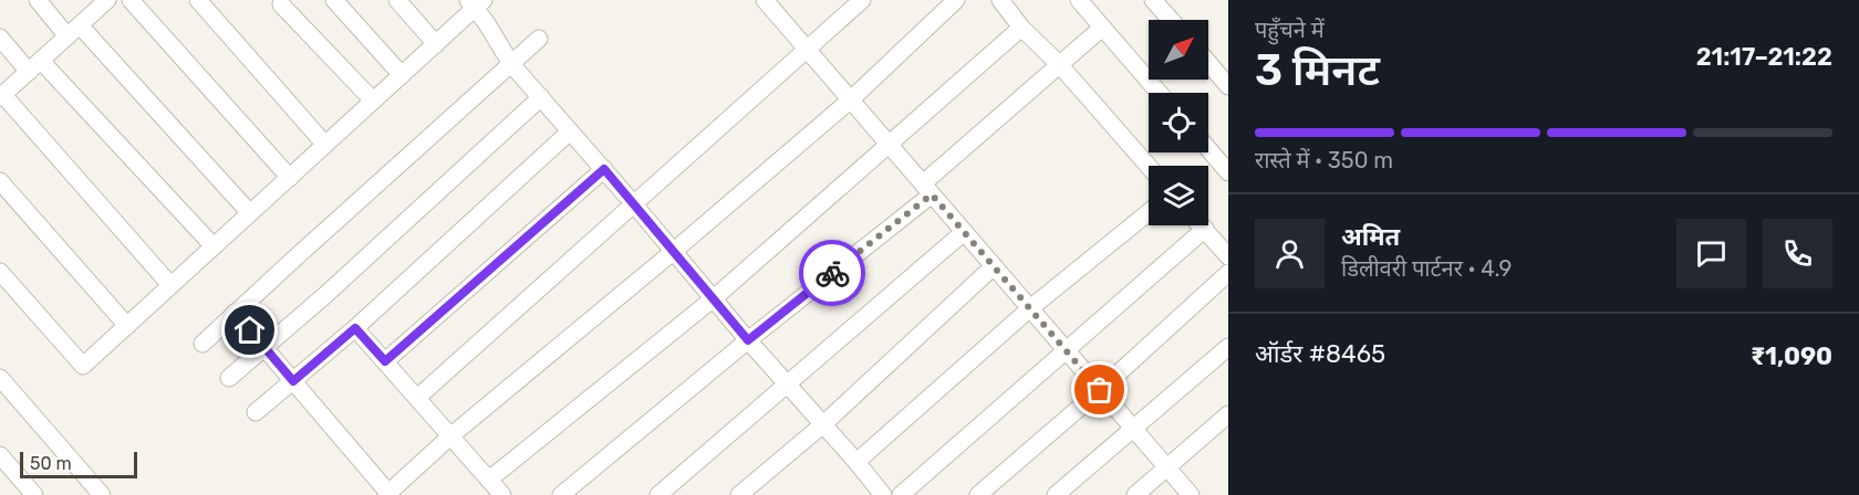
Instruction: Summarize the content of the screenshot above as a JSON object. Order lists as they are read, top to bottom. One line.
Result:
{"scale_bar":"50 m","north":"top right","page":{"heading":["3 मिनट","पहुँचने में","21:17–21:22"],"panel":["अमित","डिलीवरी पार्टनर · 4.9","ऑर्डर #8465","₹1,090"],"bar":"रास्ते में · 350 m","scale":"50 m"}}
